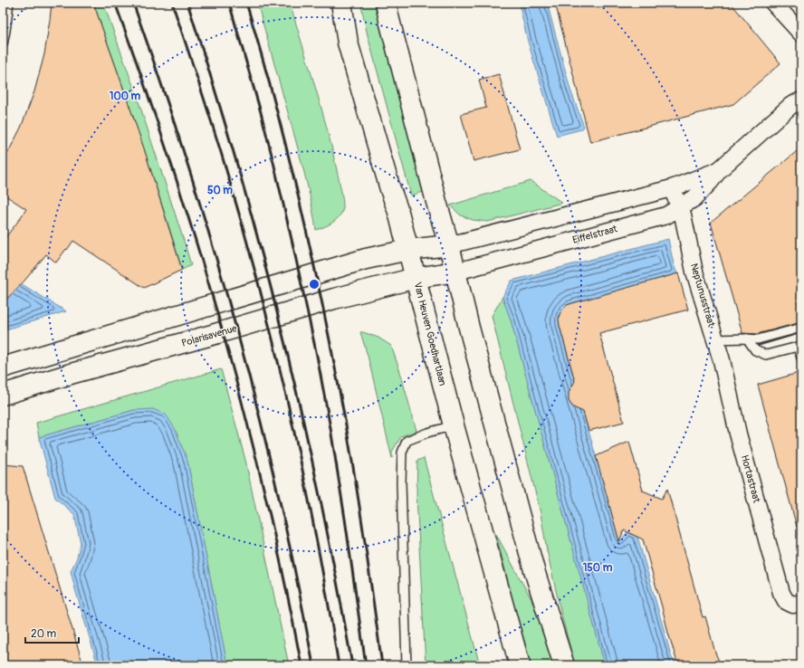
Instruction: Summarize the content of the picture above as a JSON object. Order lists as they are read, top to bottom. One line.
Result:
{"streets":{"main road":["Van Heuven Goedhartlaan","Polarisavenue"],"street":["Eiffelstraat","Neptunusstraat","Hortastraat"]},"crossings":[["Eiffelstraat","Neptunusstraat"],["Eiffelstraat","Polarisavenue"],["Neptunusstraat","Hortastraat"],["Van Heuven Goedhartlaan","Polarisavenue"]],"scale_bar":"20 m","rings":["100 m","50 m","150 m"]}
